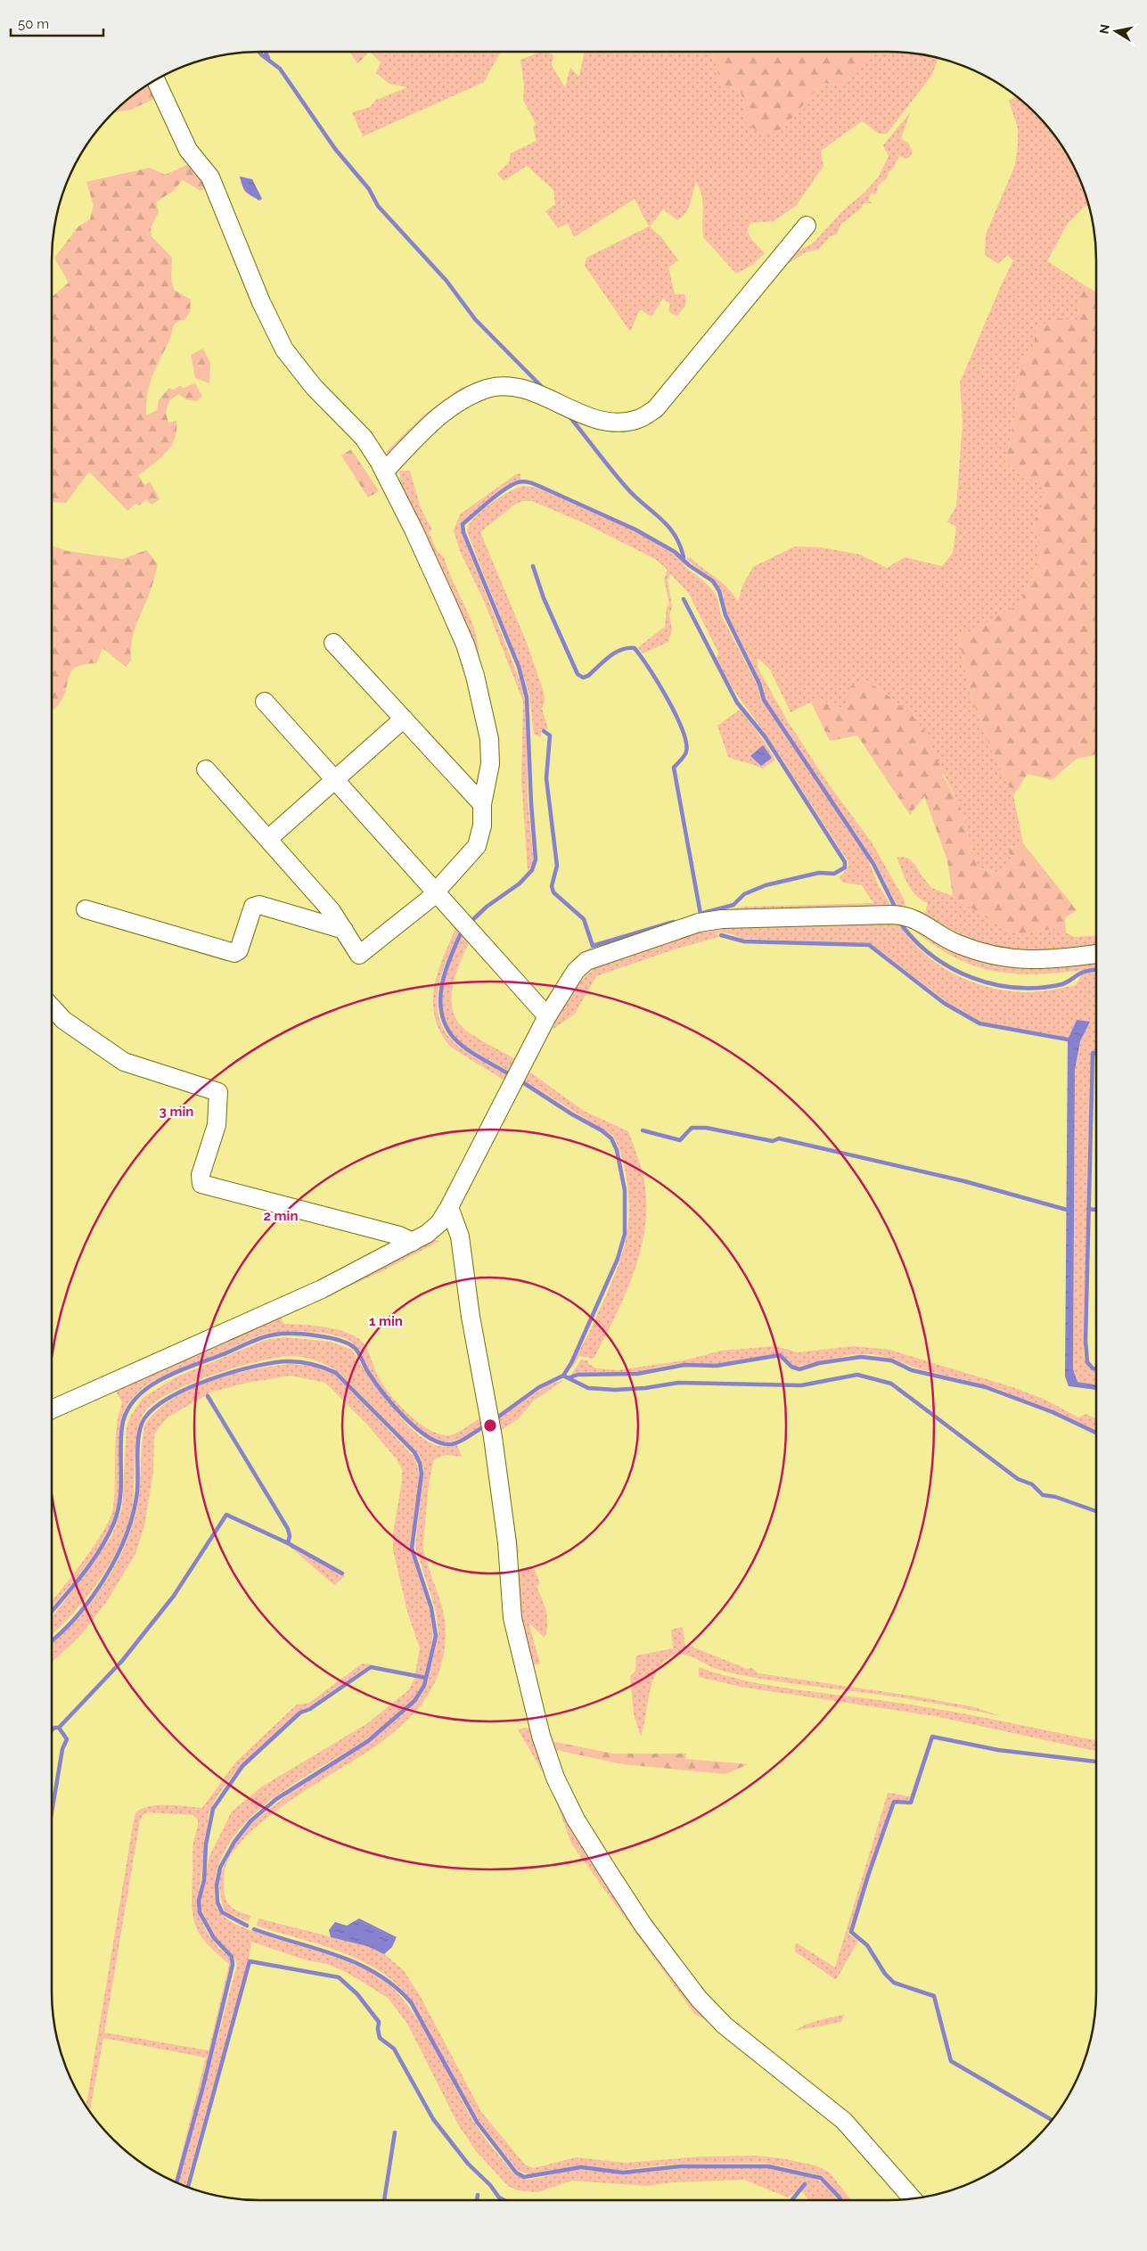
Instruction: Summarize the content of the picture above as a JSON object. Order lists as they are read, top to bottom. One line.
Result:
{"scale_bar":"50 m","north":"left","rings":["3 min","2 min","1 min"]}
